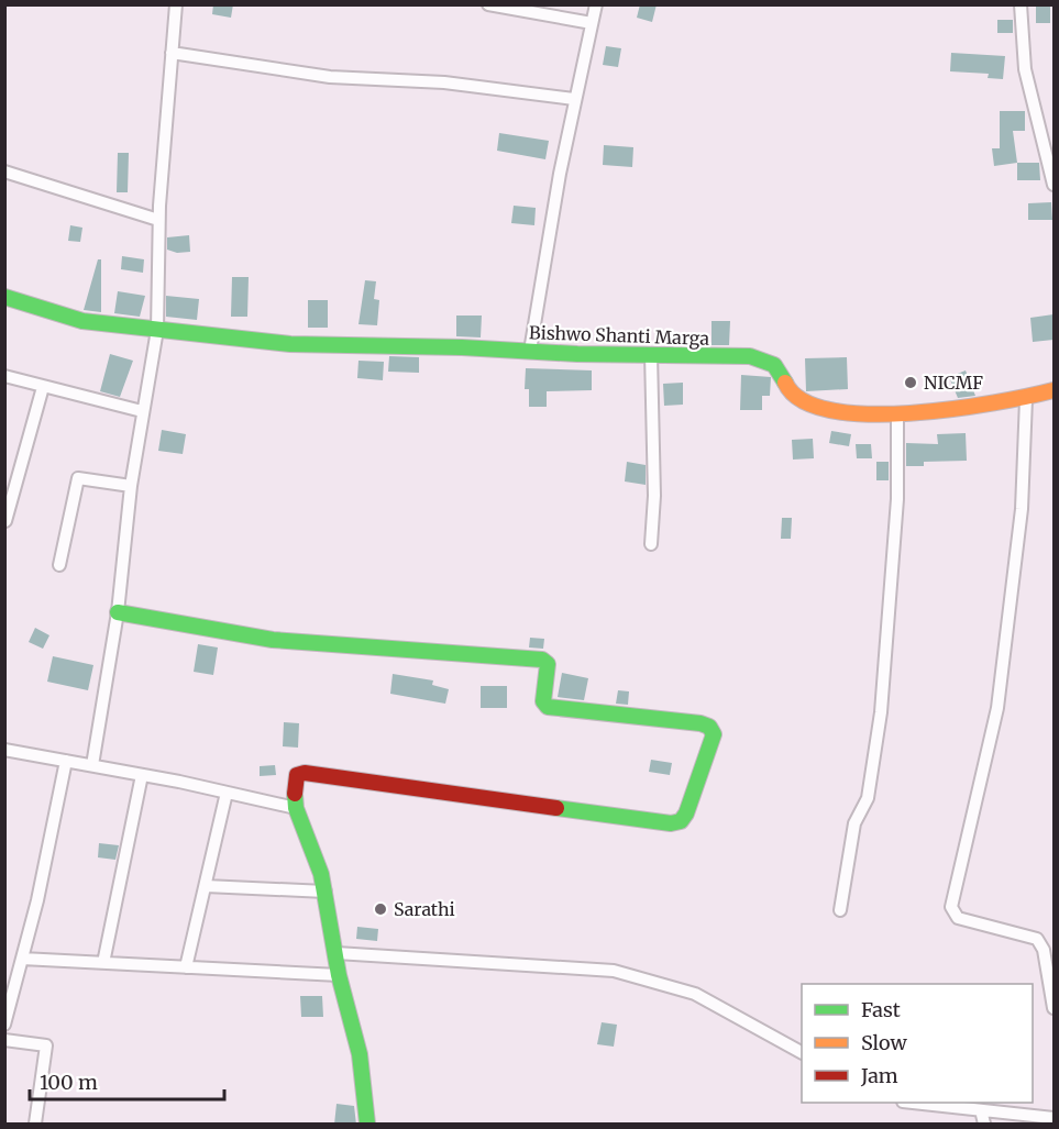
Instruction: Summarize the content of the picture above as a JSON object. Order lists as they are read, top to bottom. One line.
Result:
{"streets":{"street":["Bishwo Shanti Marga"]},"places":["NICMF","Sarathi"],"legend":["Fast","Slow","Jam"],"scale_bar":"100 m"}
